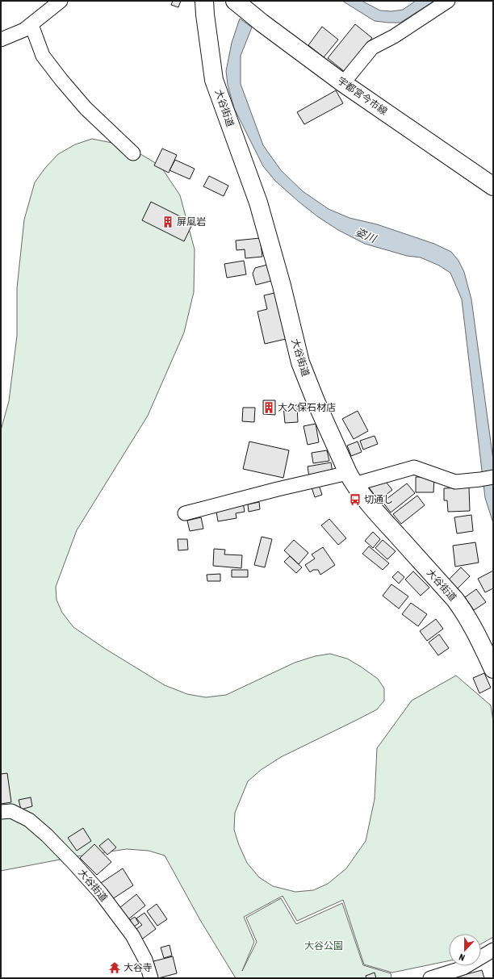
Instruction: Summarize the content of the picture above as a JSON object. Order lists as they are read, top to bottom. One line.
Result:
{"streets":{"main road":["宇都宮今市線","大谷街道"]},"water":["姿川"],"parks":["大谷公園"],"places":{"building":["屏風岩","大久保石材店"],"bus stop":["切通し"],"temple":["大谷寺"]},"north":"bottom"}
